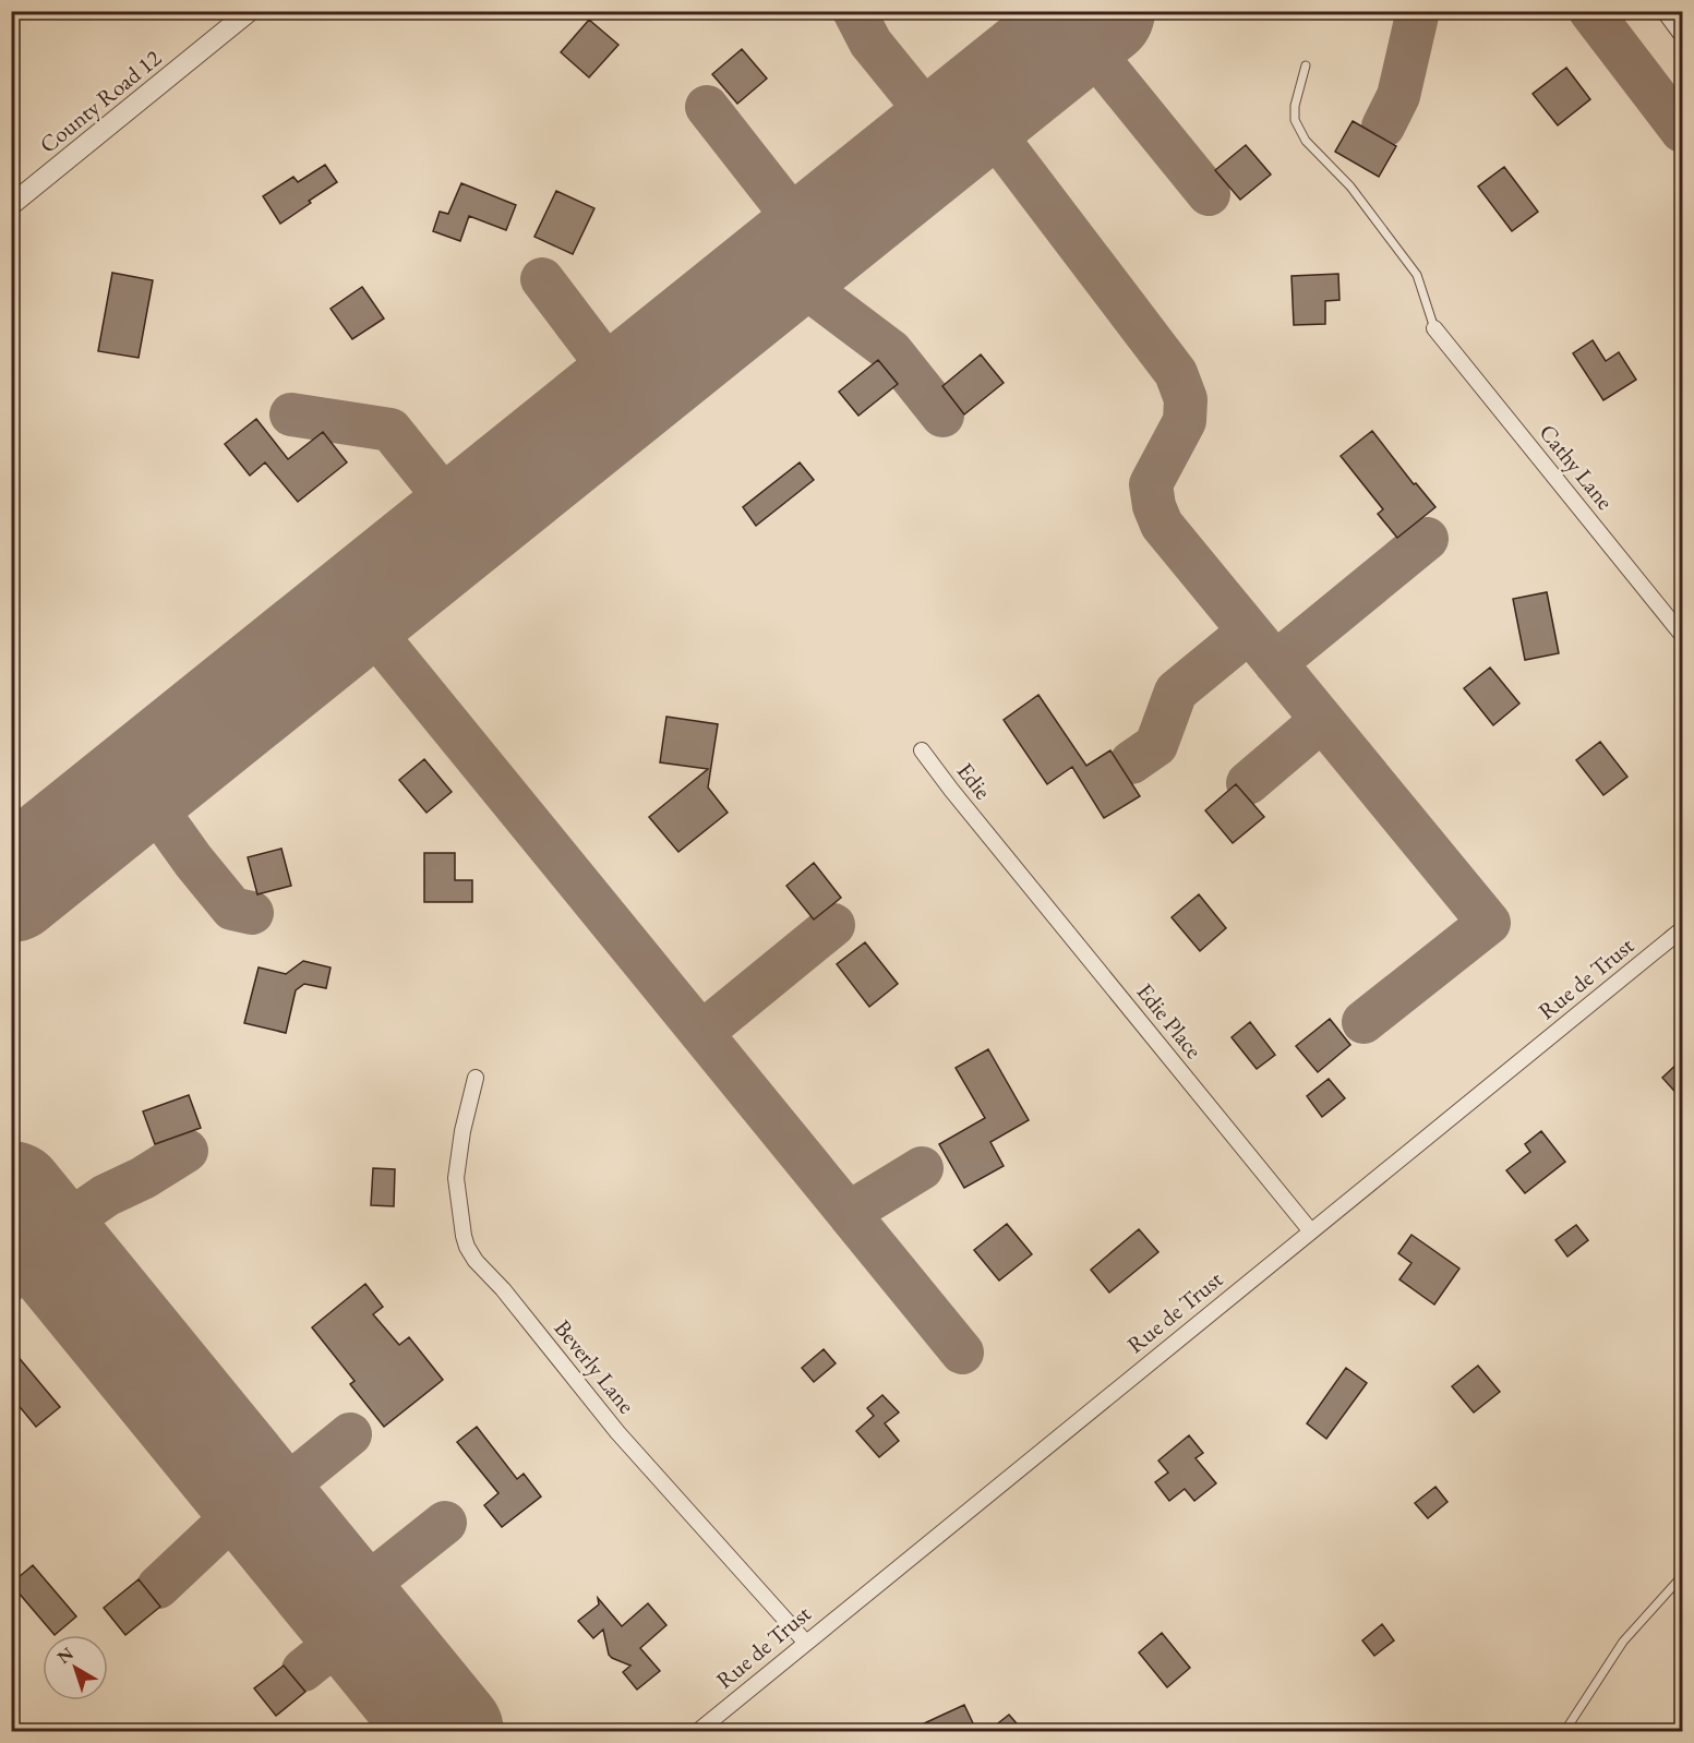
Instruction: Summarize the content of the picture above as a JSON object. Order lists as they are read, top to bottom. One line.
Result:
{"streets":{"street":["County Road 12","Cathy Lane","Edie","Rue de Trust","Edie Place","Beverly Lane"]},"crossings":[["Edie","Edie Place"],["Rue de Trust","Edie Place"],["Rue de Trust","Beverly Lane"]],"north":"top left"}
